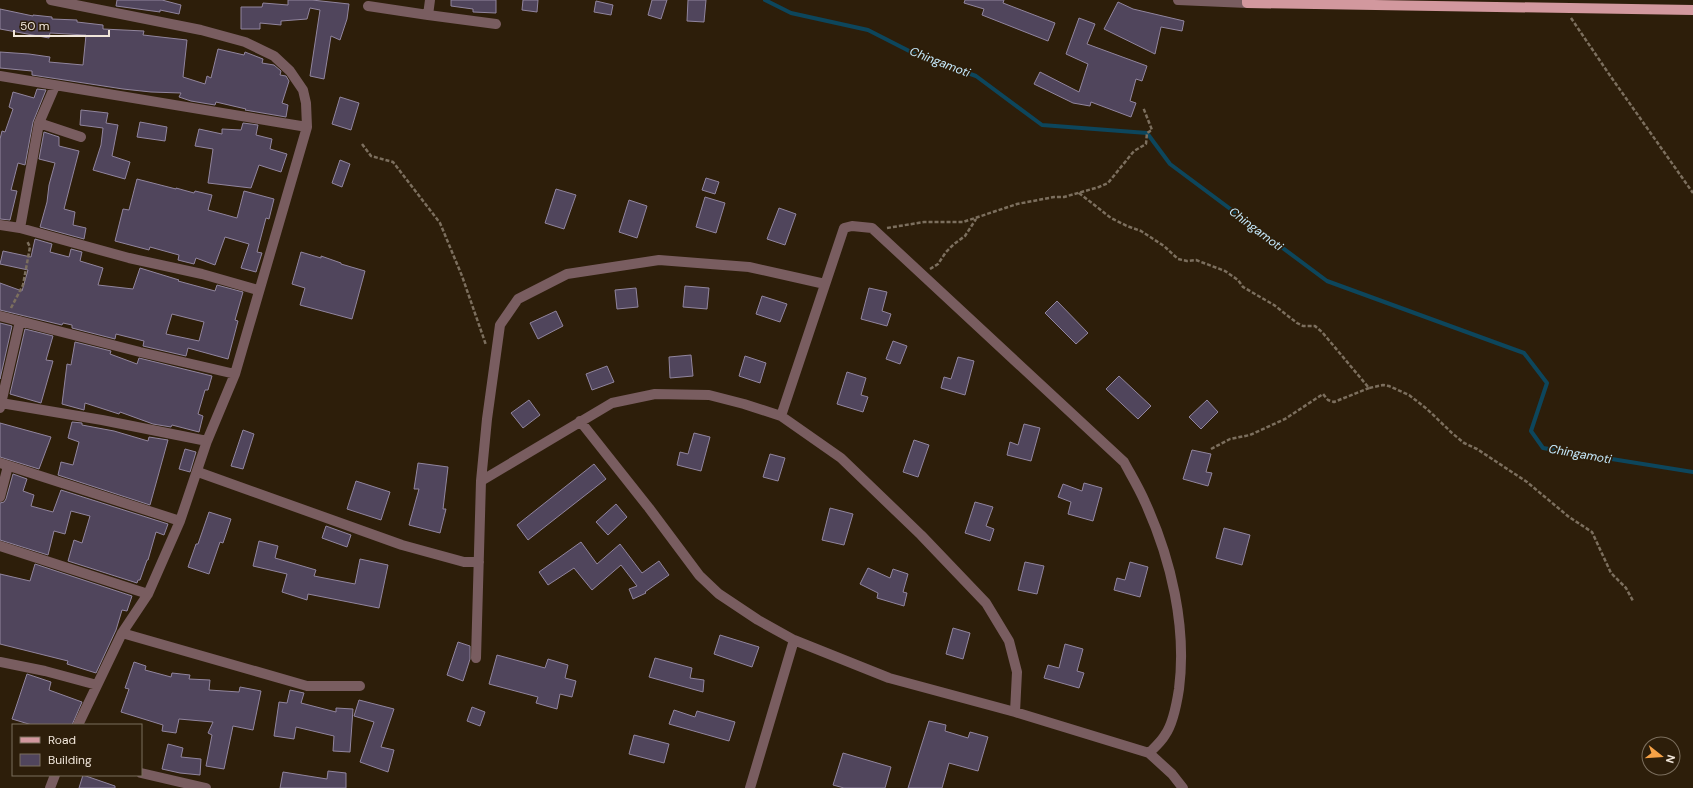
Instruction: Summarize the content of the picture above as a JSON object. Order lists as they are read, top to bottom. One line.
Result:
{"water":["Chingamoti"],"legend":["Road","Building"],"scale_bar":"50 m","north":"right"}
